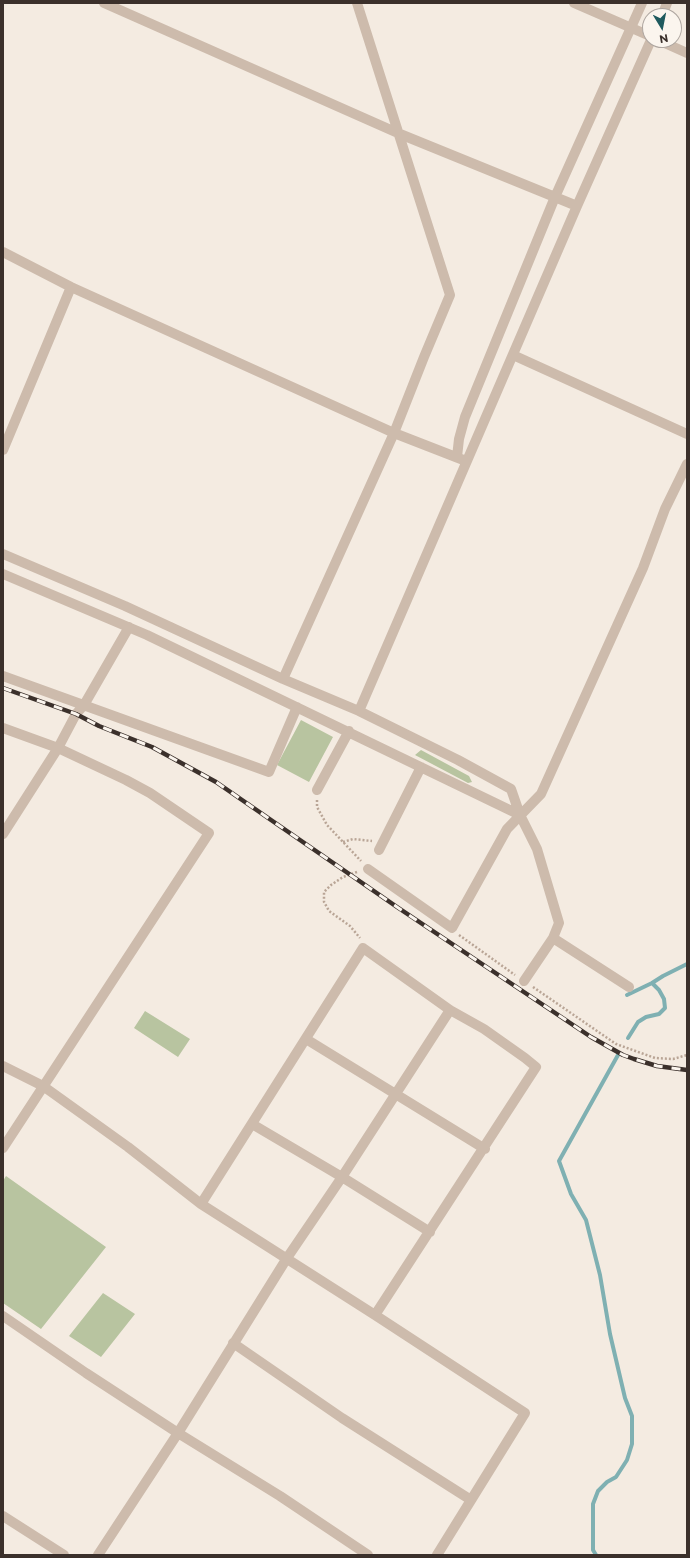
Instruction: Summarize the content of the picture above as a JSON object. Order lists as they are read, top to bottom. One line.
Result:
{"north":"bottom"}
